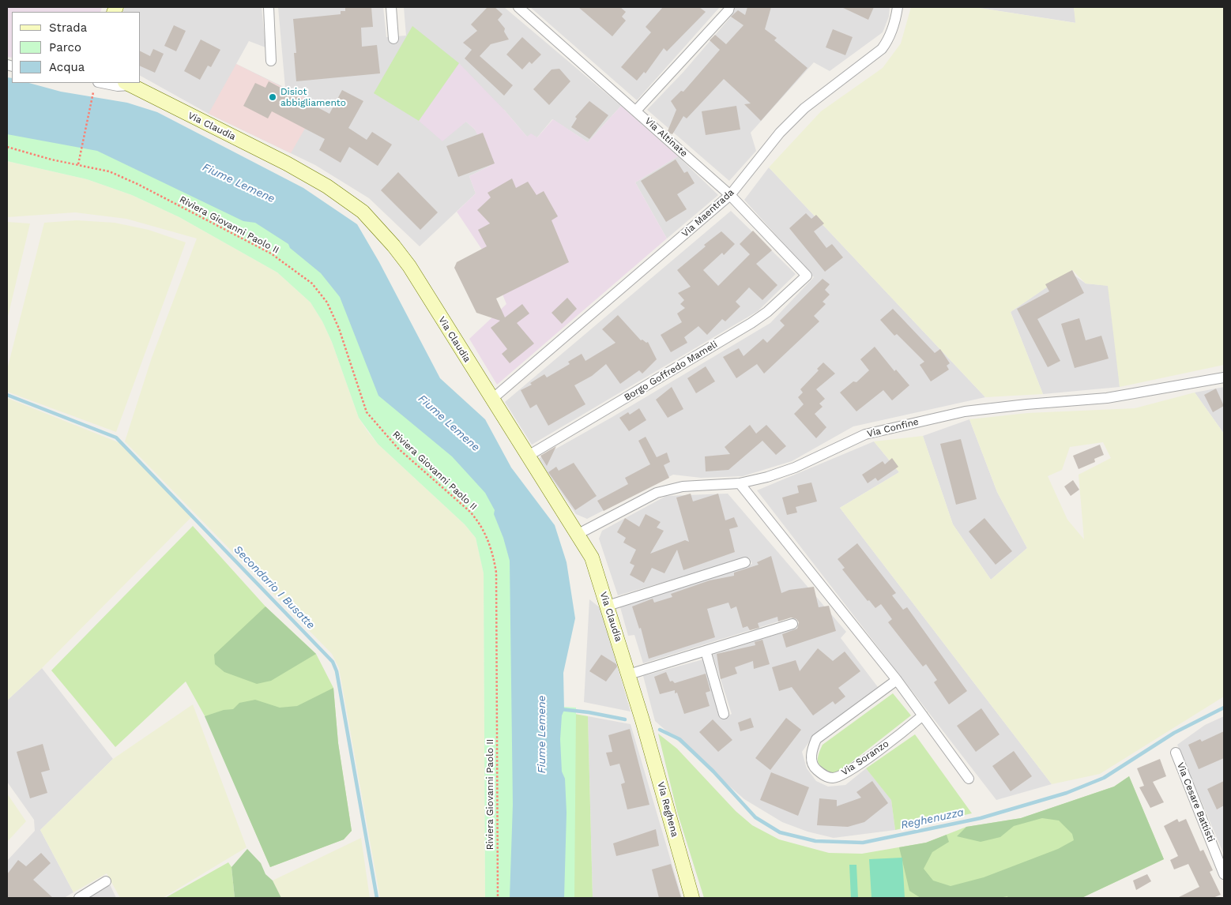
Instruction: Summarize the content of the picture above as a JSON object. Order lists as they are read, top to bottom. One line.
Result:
{"streets":{"street":["Via Claudia","Via Altinate","Via Maentrada","Borgo Goffredo Mameli","Via Confine","Via Soranzo","Via Cesare Battisti","Via Reghena"],"path":["Riviera Giovanni Paolo II"]},"crossings":[["Via Claudia","Via Maentrada"],["Via Claudia","Borgo Goffredo Mameli"],["Via Claudia","Via Confine"],["Via Claudia","Via Reghena"],["Via Altinate","Via Maentrada"],["Via Altinate","Borgo Goffredo Mameli"]],"water":["Fiume Lemene","Secondario I Busatte","Reghenuzza"],"places":["Disiot abbigliamento"],"legend":["Strada","Parco","Acqua"]}
